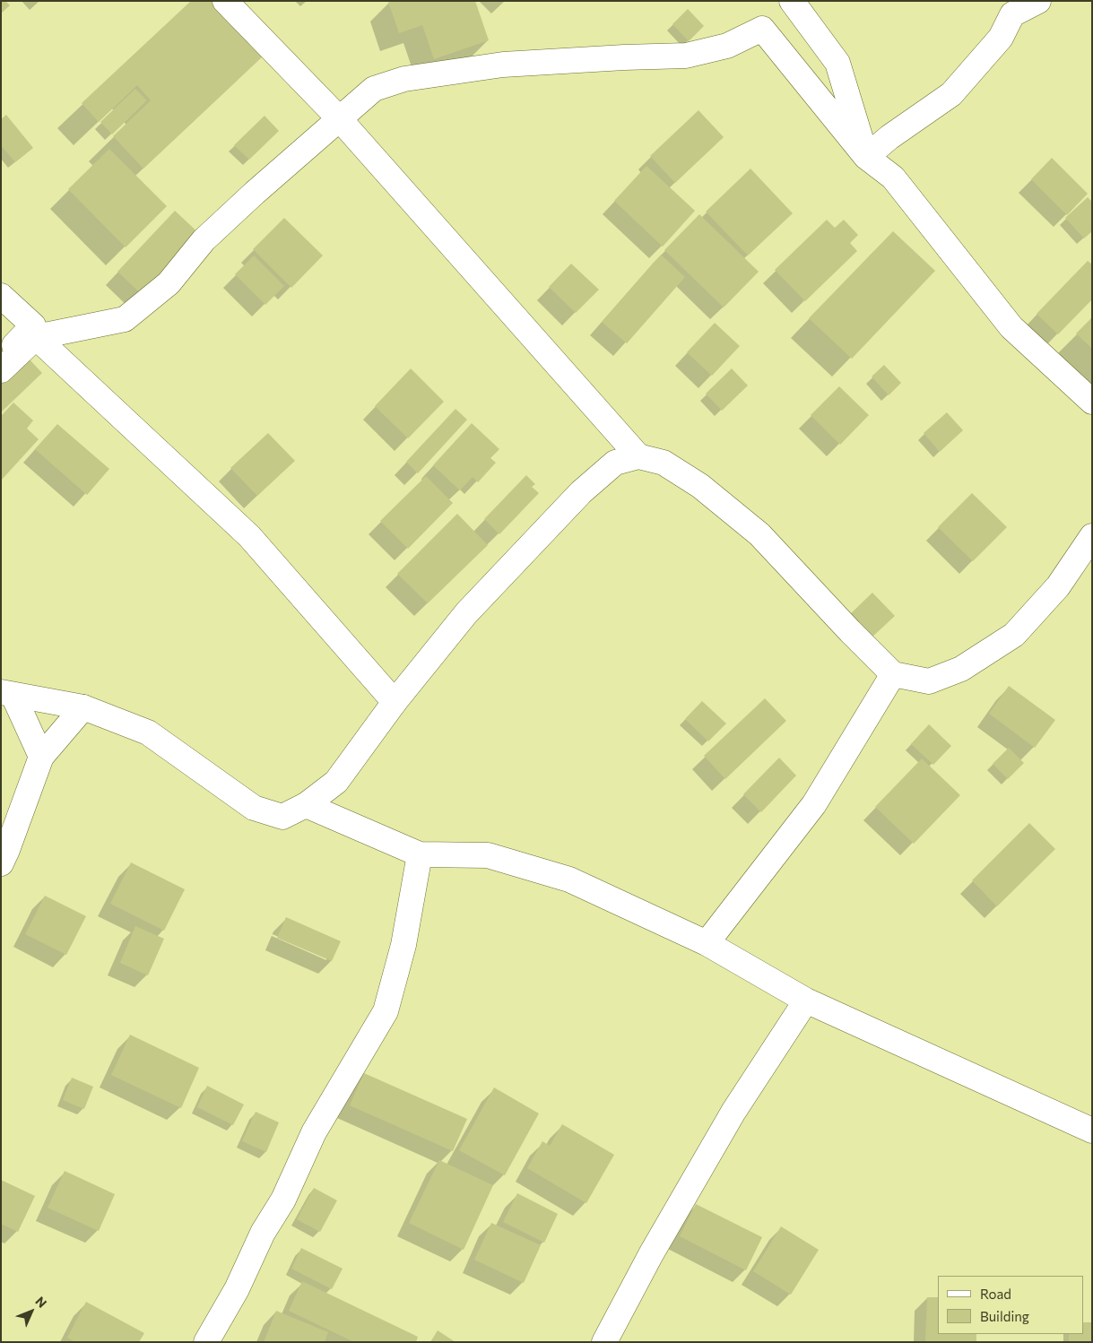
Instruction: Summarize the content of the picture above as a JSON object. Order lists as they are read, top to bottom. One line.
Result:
{"legend":["Road","Building"],"north":"top right"}
